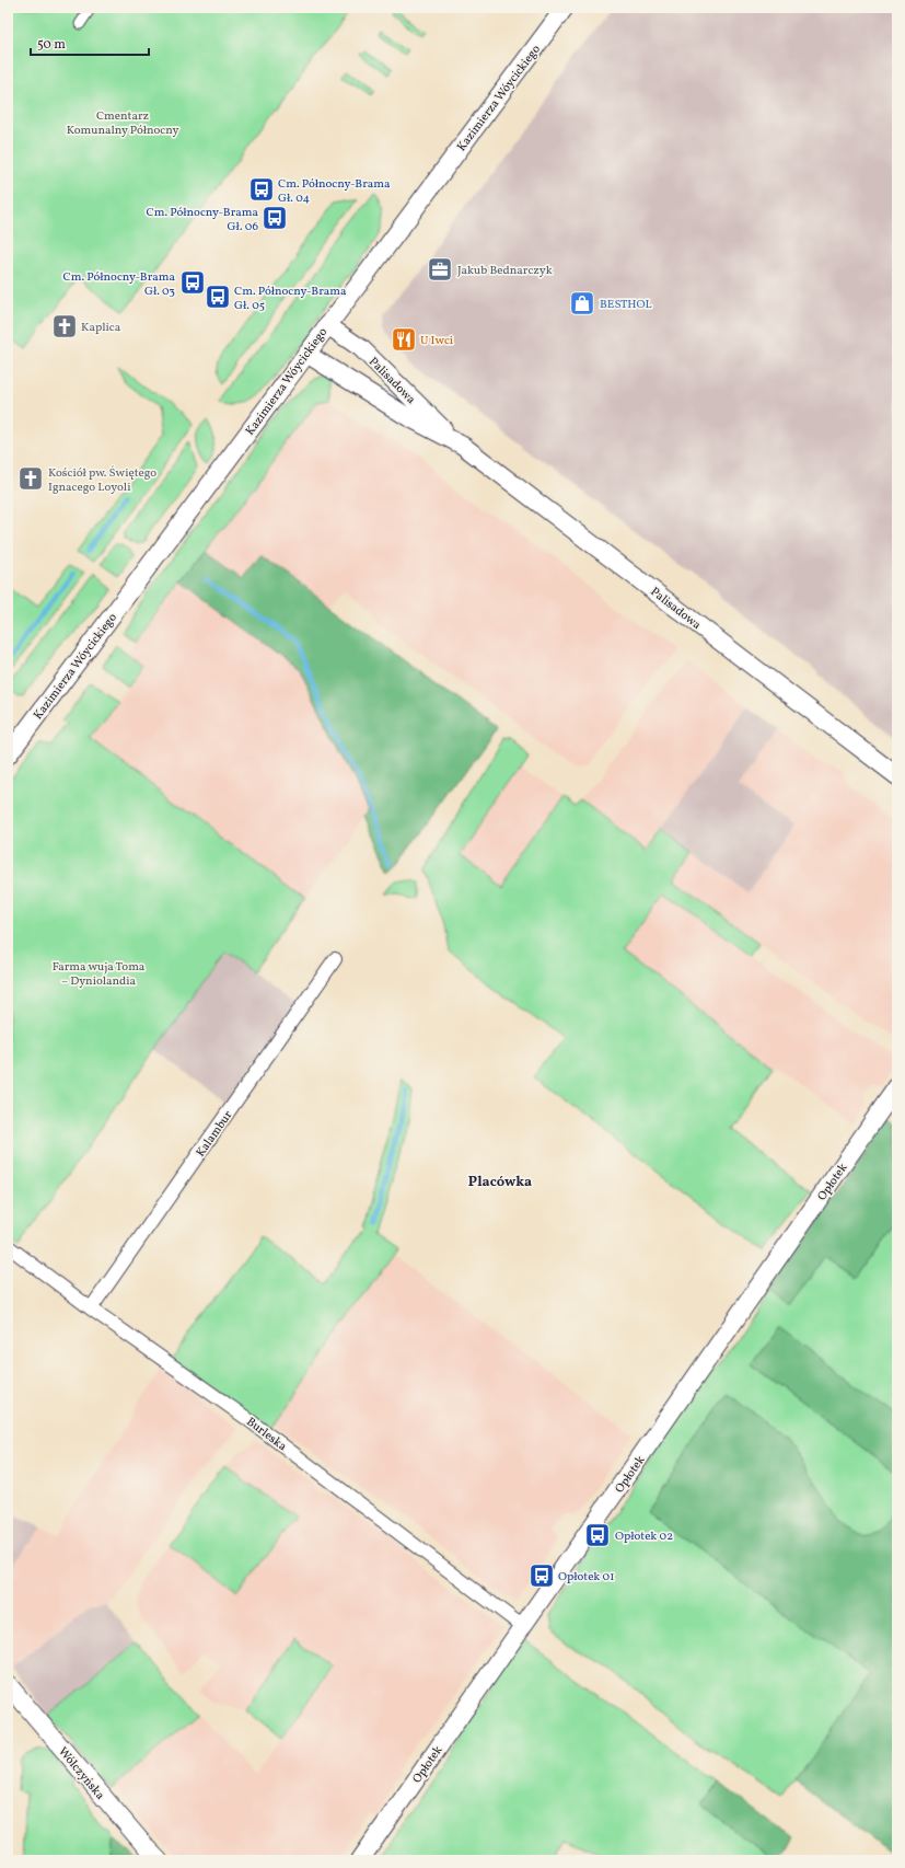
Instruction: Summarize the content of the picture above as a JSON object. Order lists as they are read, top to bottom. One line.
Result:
{"streets":{"street":["Kazimierza Wóycickiego","Palisadowa","Kalambur","Opłotek","Burleska","Wólczyńska"]},"crossings":[["Kazimierza Wóycickiego","Palisadowa"],["Kalambur","Burleska"],["Opłotek","Burleska"]],"districts":["Placówka"],"parks":["Cmentarz Komunalny Północny","Farma wuja Toma – Dyniolandia"],"places":{"bus stop":["Cm. Północny-Brama Gł. 04","Cm. Północny-Brama Gł. 06","Cm. Północny-Brama Gł. 03","Cm. Północny-Brama Gł. 05","Opłotek 02","Opłotek 01"],"office":["Jakub Bednarczyk"],"shop":["BESTHOL"],"church":["Kaplica","Kościół pw. Świętego Ignacego Loyoli"],"restaurant":["U Iwci"]},"scale_bar":"50 m"}
